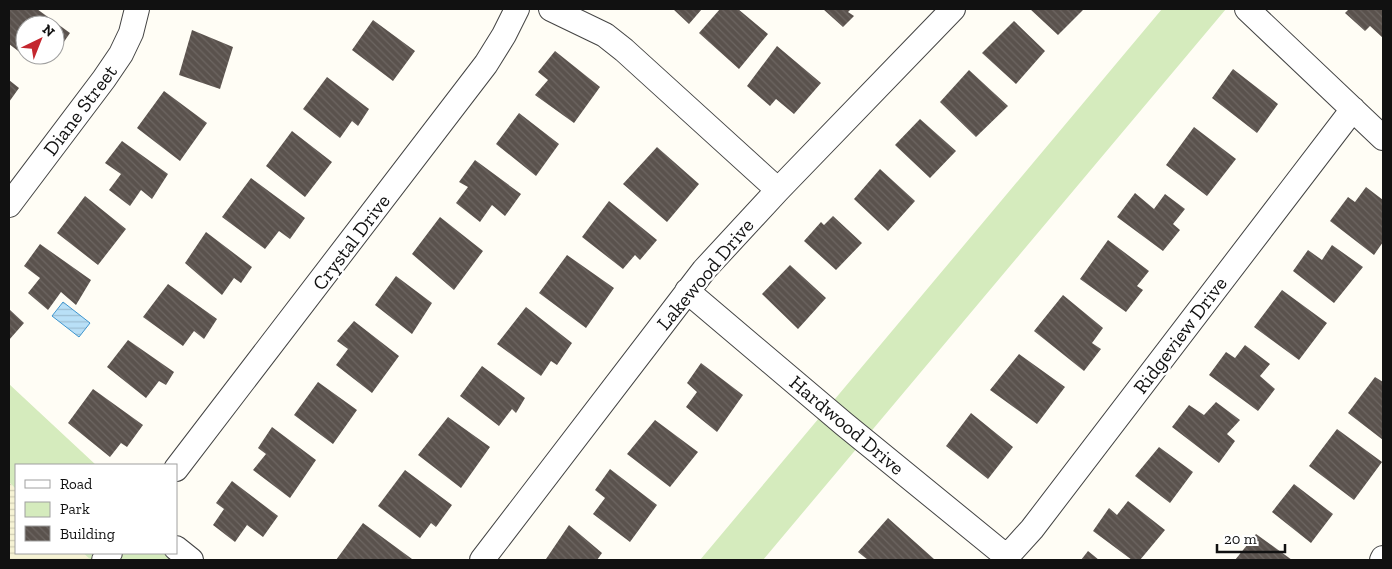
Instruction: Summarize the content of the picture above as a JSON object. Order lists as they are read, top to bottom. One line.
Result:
{"streets":{"street":["Diane Street","Crystal Drive","Lakewood Drive","Ridgeview Drive","Hardwood Drive"]},"crossings":[["Lakewood Drive","Hardwood Drive"],["Ridgeview Drive","Hardwood Drive"]],"legend":["Road","Park","Building"],"scale_bar":"20 m","north":"top right"}
